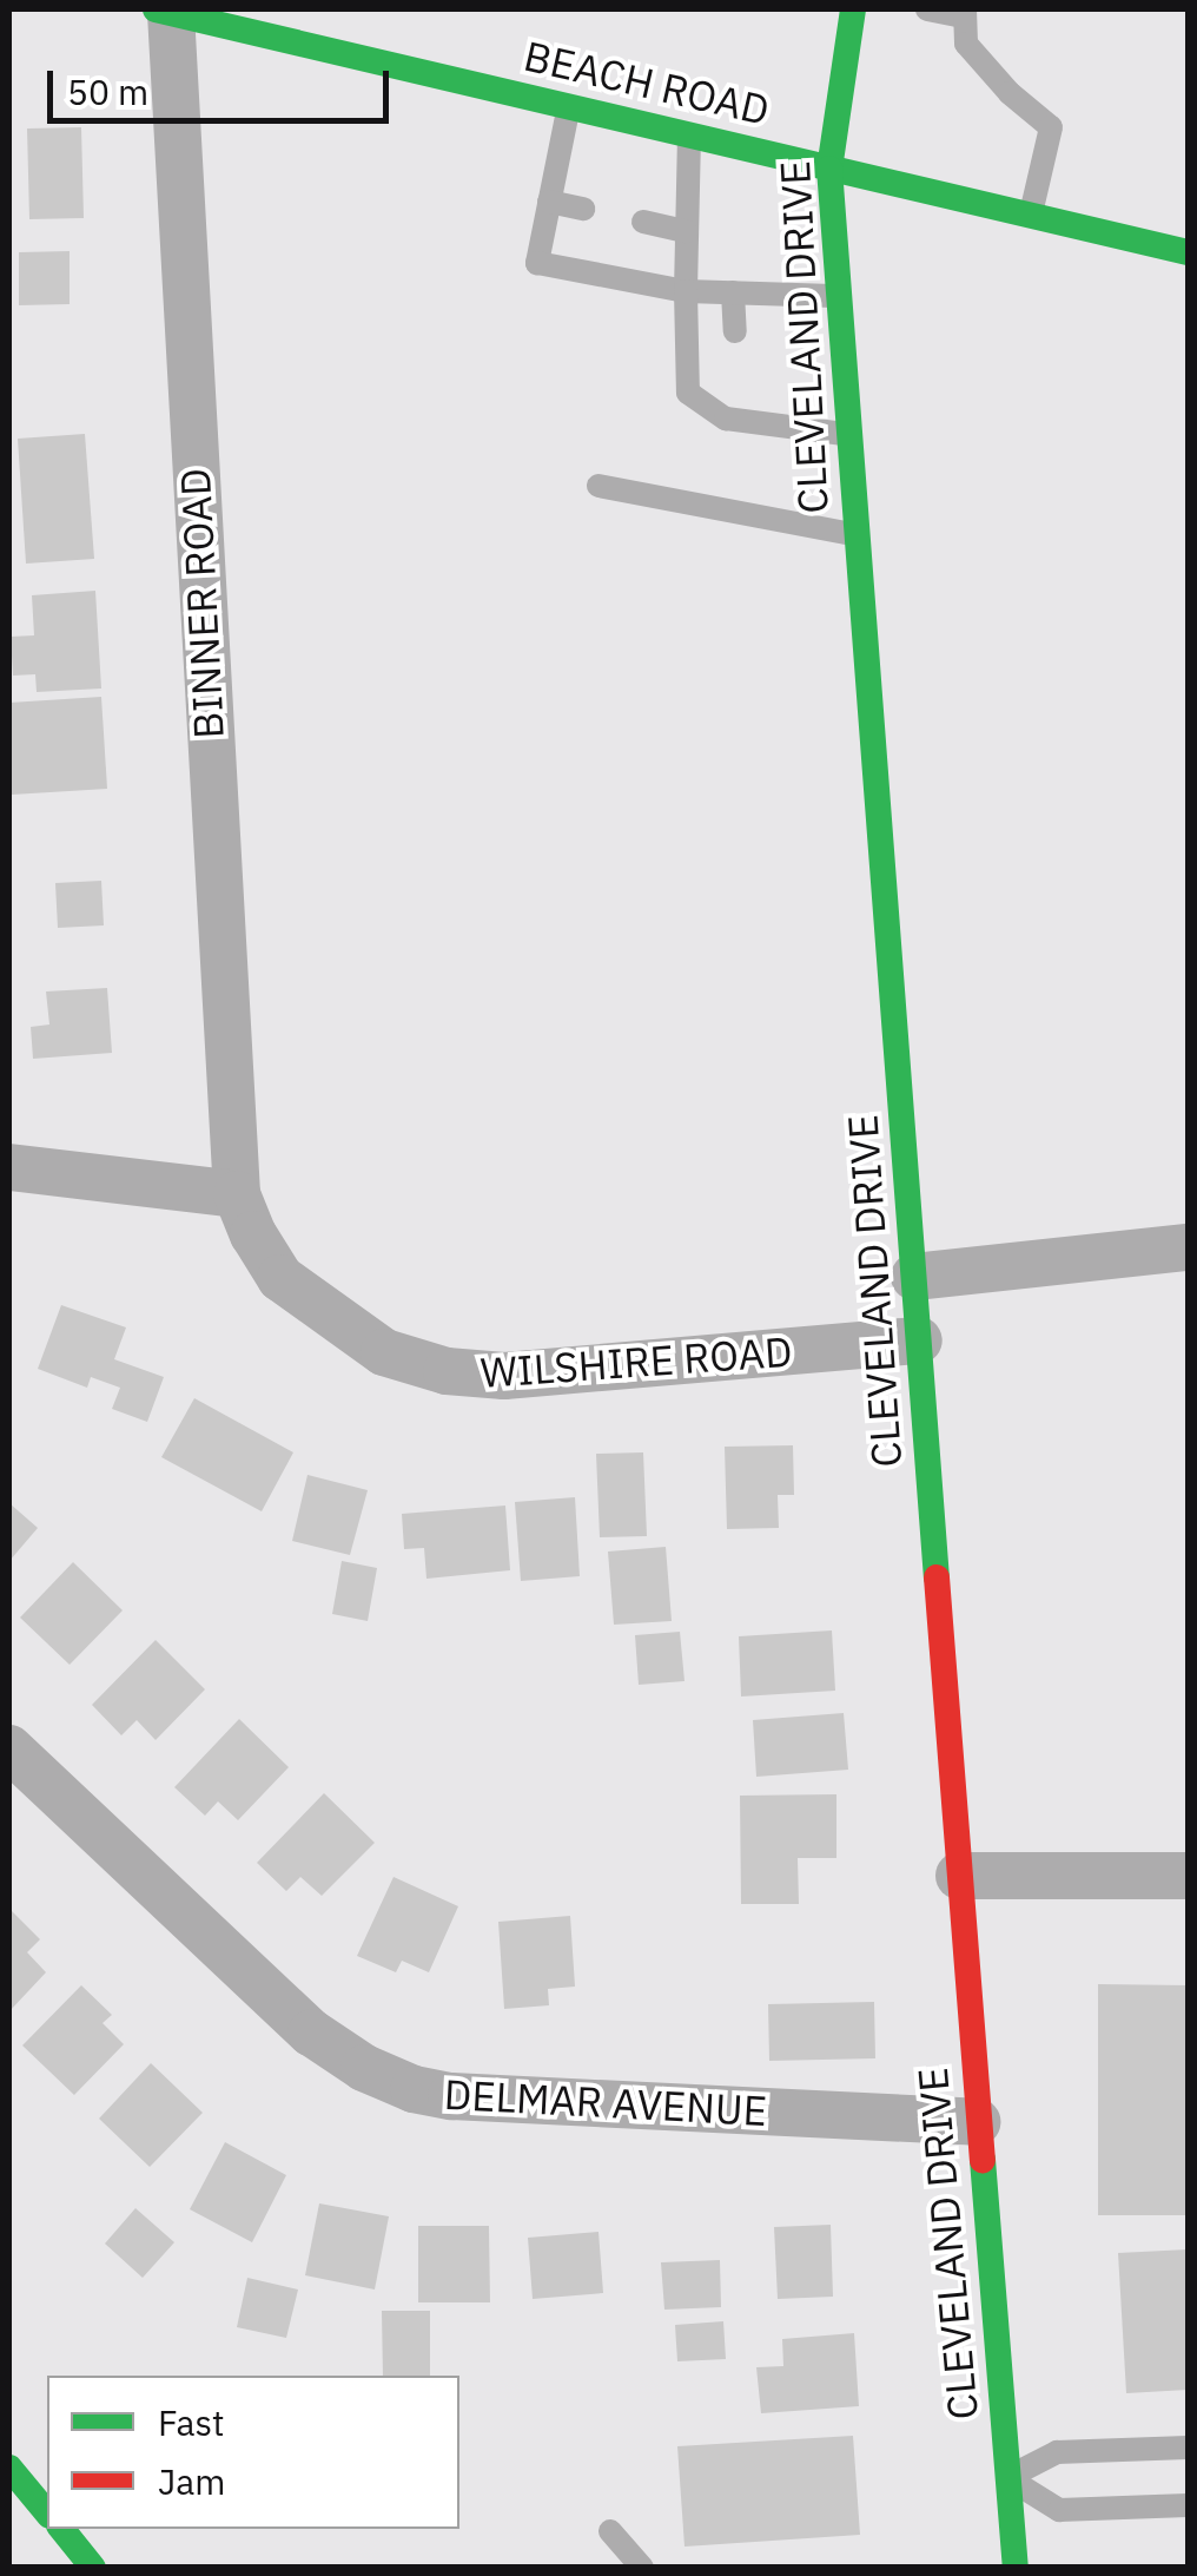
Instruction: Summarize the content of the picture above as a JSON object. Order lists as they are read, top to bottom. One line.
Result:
{"streets":{"main road":["BEACH ROAD","CLEVELAND DRIVE"],"street":["BINNER ROAD","WILSHIRE ROAD","DELMAR AVENUE"]},"crossings":[["BEACH ROAD","CLEVELAND DRIVE"],["BEACH ROAD","BINNER ROAD"],["CLEVELAND DRIVE","WILSHIRE ROAD"],["CLEVELAND DRIVE","DELMAR AVENUE"],["BINNER ROAD","WILSHIRE ROAD"]],"legend":["Fast","Jam"],"scale_bar":"50 m"}
